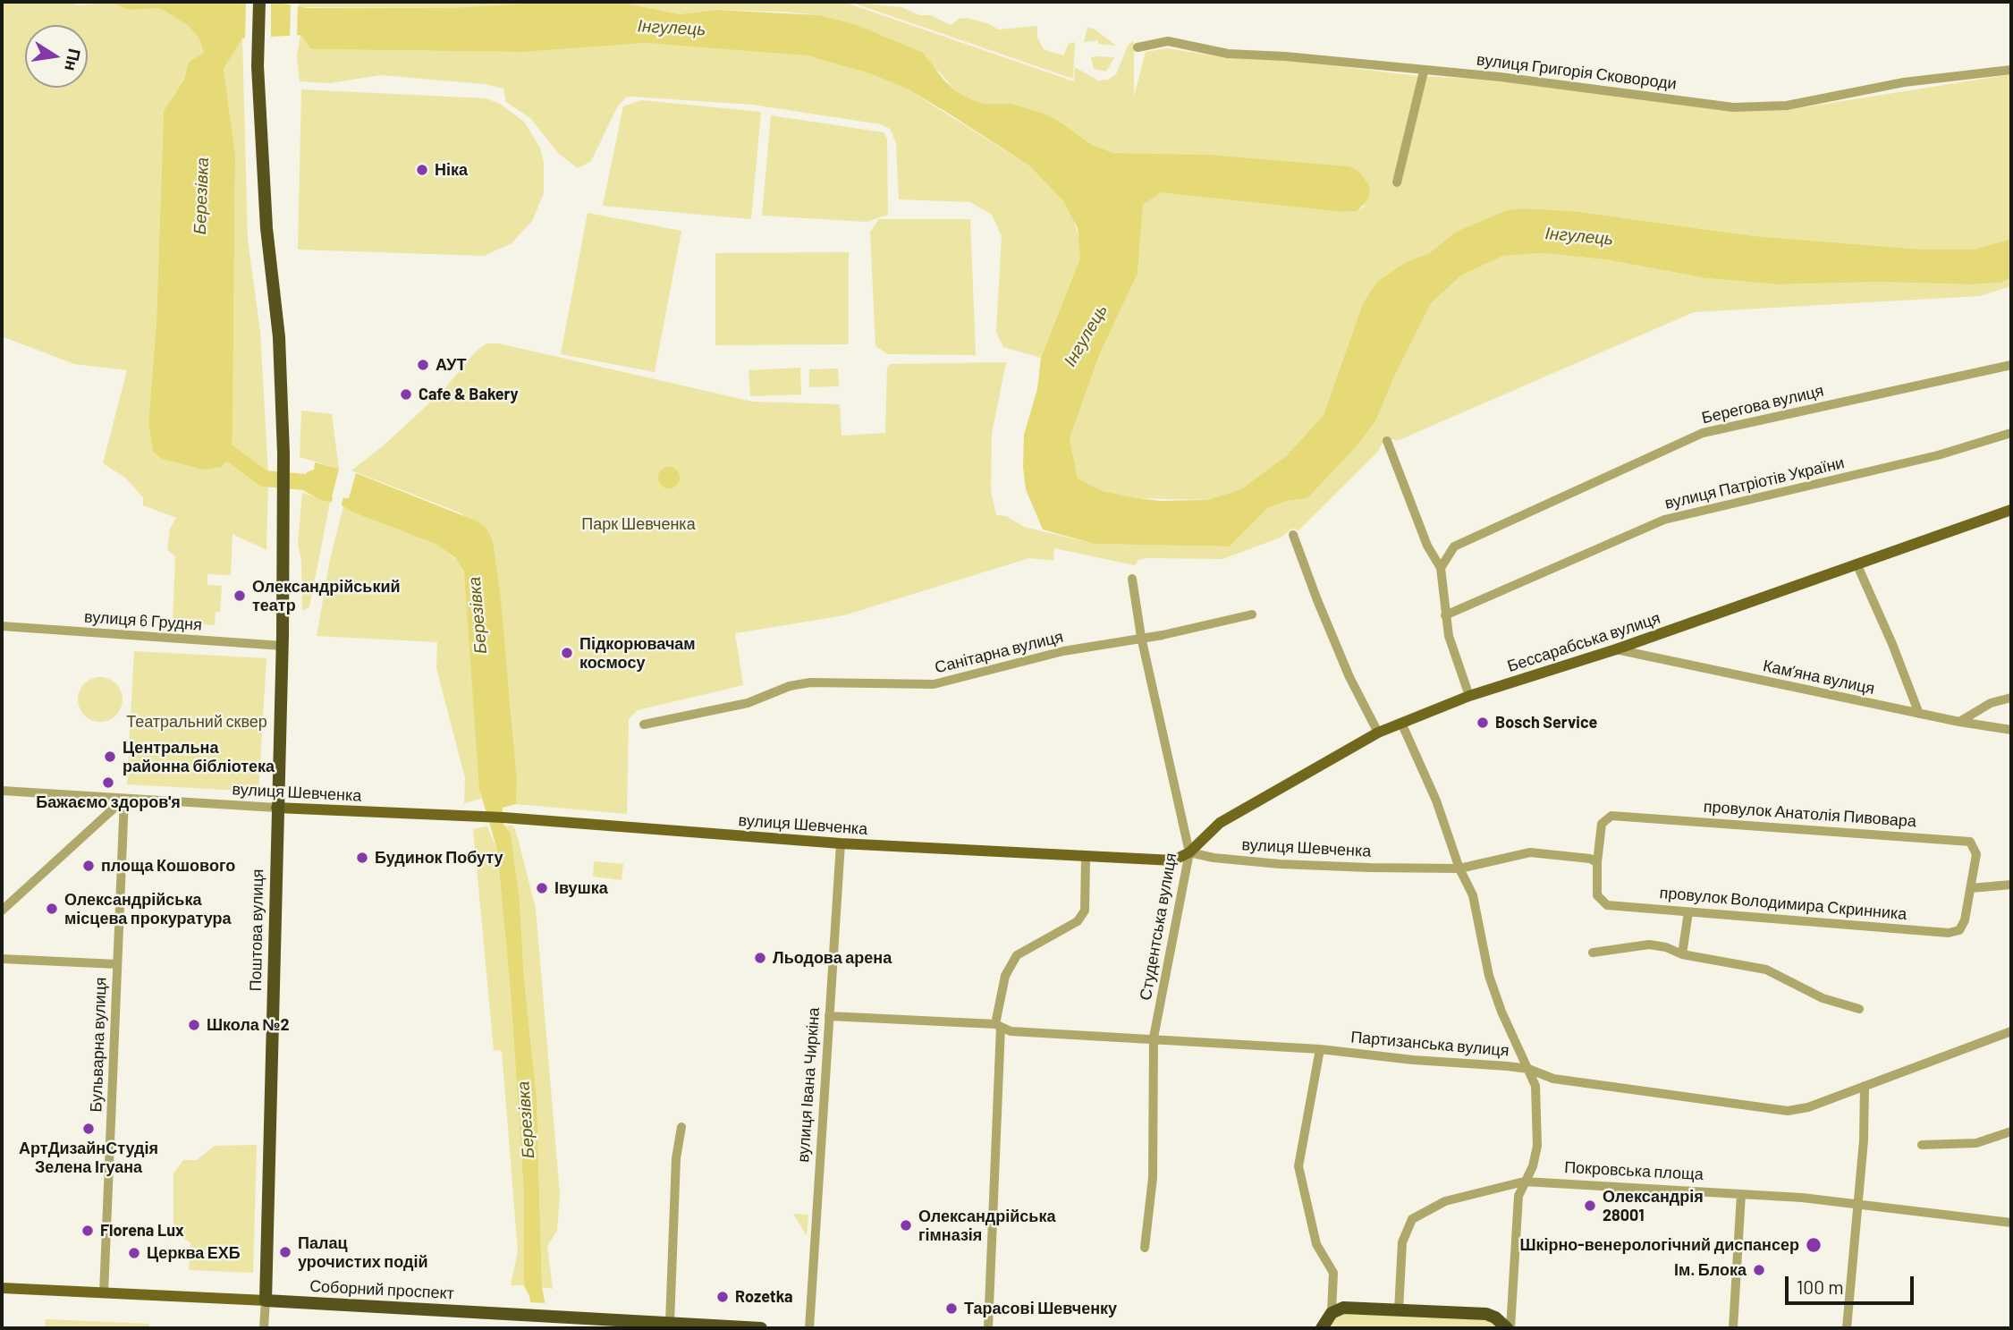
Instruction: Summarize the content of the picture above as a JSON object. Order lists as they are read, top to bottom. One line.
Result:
{"streets":{"highway":["Поштова вулиця","Соборний проспект"],"main road":["Бессарабська вулиця","вулиця Шевченка"],"street":["вулиця Григорія Сковороди","Берегова вулиця","вулиця Патріотів України","вулиця 6 Грудня","Санітарна вулиця","Камʼяна вулиця","провулок Анатолія Пивовара","провулок Володимира Скринника","Студентська вулиця","Партизанська вулиця","Бульварна вулиця","вулиця Івана Чиркіна","Покровська площа"]},"crossings":[["вулиця 6 Грудня","Поштова вулиця"],["Бессарабська вулиця","Камʼяна вулиця"],["Бессарабська вулиця","вулиця Шевченка"],["Бессарабська вулиця","Студентська вулиця"],["Санітарна вулиця","Студентська вулиця"],["вулиця Шевченка","провулок Анатолія Пивовара"],["вулиця Шевченка","провулок Володимира Скринника"],["вулиця Шевченка","Студентська вулиця"],["вулиця Шевченка","Поштова вулиця"],["вулиця Шевченка","Бульварна вулиця"],["вулиця Шевченка","вулиця Івана Чиркіна"],["провулок Анатолія Пивовара","провулок Володимира Скринника"],["Студентська вулиця","Партизанська вулиця"],["Поштова вулиця","Соборний проспект"],["Партизанська вулиця","вулиця Івана Чиркіна"],["Бульварна вулиця","Соборний проспект"]],"water":["Інгулець","Березівка"],"parks":["Парк Шевченка","Театральний сквер"],"places":["Ніка","АУТ","Cafe & Bakery","Олександрійський театр","Підкорювачам космосу","Bosch Service","Центральна районна бібліотека","Бажаємо здоров'я","Будинок Побуту","площа Кошового","Івушка","Олександрійська місцева прокуратура","Льодова арена","Школа №2","АртДизайнСтудія Зелена Ігуана","Олександрія 28001","Олександрійська гімназія","Florena Lux","Шкірно-венерологічний диспансер","Палац урочистих подій","Церква ЕХБ","Ім. Блока","Rozetka","Тарасові Шевченку"],"scale_bar":"100 m","north":"right"}
